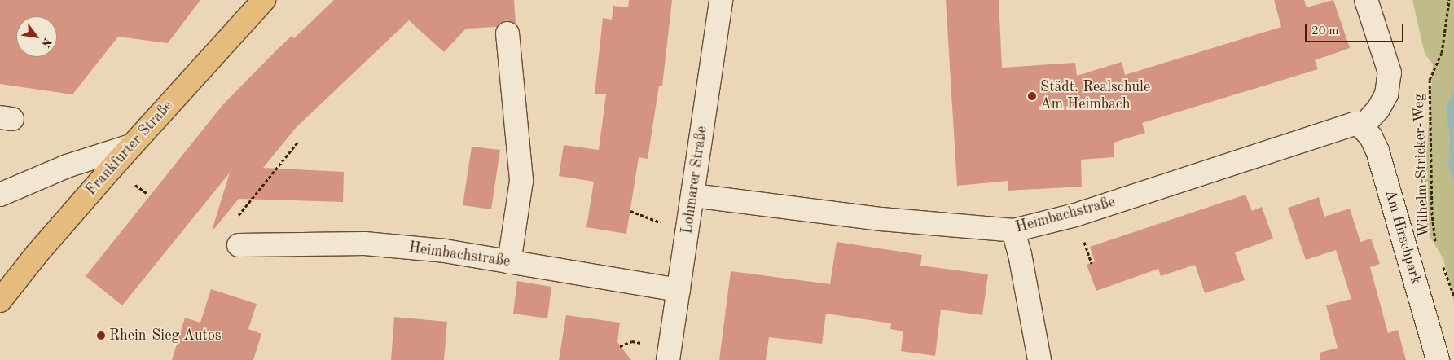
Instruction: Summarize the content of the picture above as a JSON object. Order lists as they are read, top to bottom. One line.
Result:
{"streets":{"main road":["Frankfurter Straße"],"street":["Lohmarer Straße","Heimbachstraße","Am Hirschpark"],"path":["Wilhelm-Stricker-Weg"]},"crossings":[["Lohmarer Straße","Heimbachstraße"],["Heimbachstraße","Am Hirschpark"]],"places":["Städt. Realschule Am Heimbach","Rhein-Sieg Autos"],"scale_bar":"20 m","north":"bottom right"}
